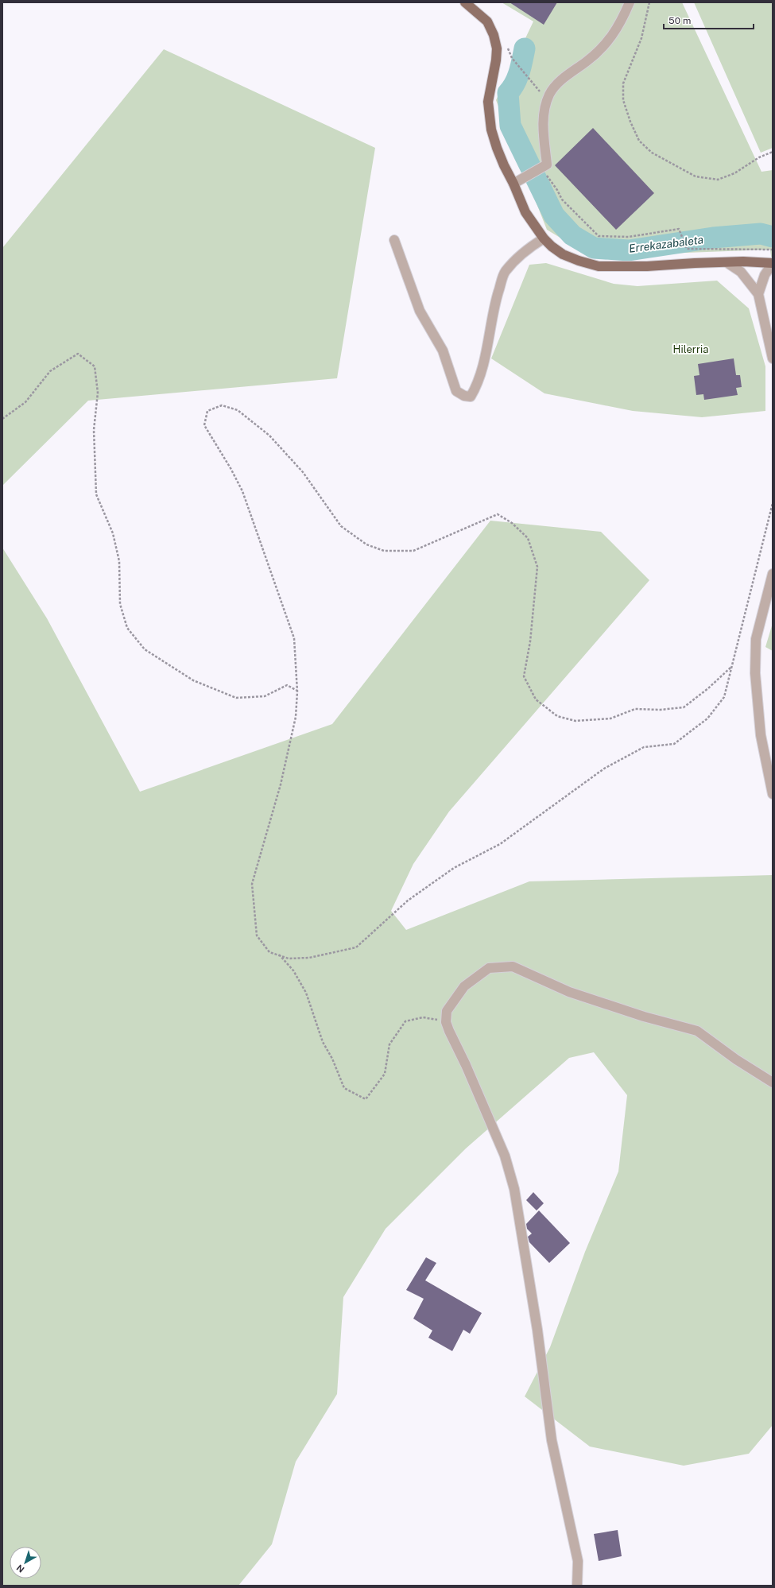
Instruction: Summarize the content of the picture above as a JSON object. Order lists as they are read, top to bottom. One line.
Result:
{"water":["Errekazabaleta"],"parks":["Hilerria"],"scale_bar":"50 m","north":"bottom left"}
